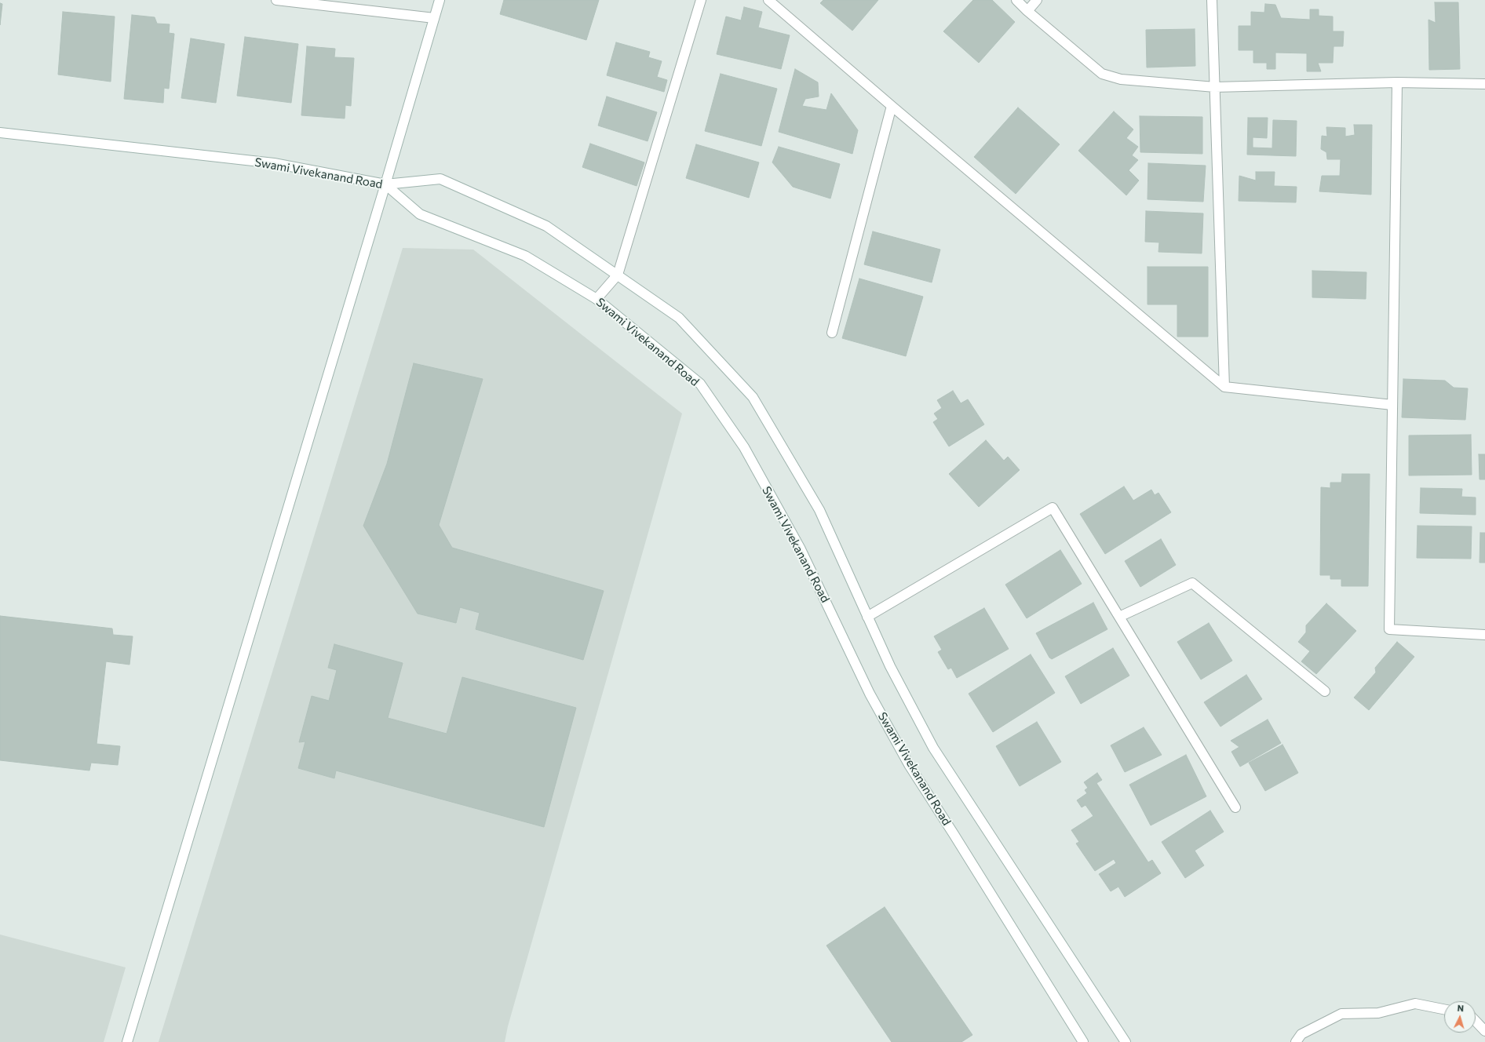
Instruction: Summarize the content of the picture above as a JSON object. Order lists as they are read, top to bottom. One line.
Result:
{"streets":{"street":["Swami Vivekanand Road"]},"north":"top"}
